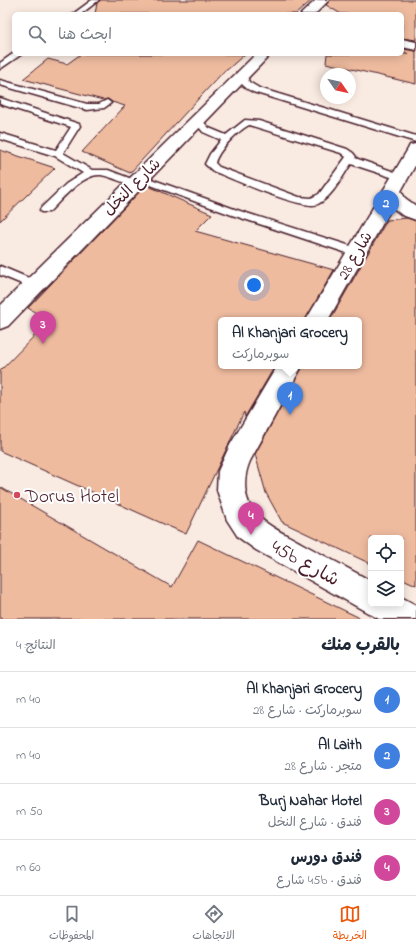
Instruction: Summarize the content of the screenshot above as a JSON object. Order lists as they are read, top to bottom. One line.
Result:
{"streets":{"street":["شارع النخل","شارع 28","45b شارع"]},"places":["Dorus Hotel"],"north":"bottom right","page":{"search":"ابحث هنا","pins":["2","3","1","4"],"popup":["Al Khanjari Grocery","سوبرماركت"],"heading":["بالقرب منك","النتائج: 4"],"list":[{"mark":"1","name":"Al Khanjari Grocery","note":"سوبرماركت · شارع 28","value":"40 m"},{"mark":"2","name":"Al Laith","note":"متجر · شارع 28","value":"40 m"},{"mark":"3","name":"Burj Nahar Hotel","note":"فندق · شارع النخل","value":"50 m"},{"mark":"4","name":"فندق دورس","note":"فندق · 45b شارع","value":"60 m"}],"nav":["الخريطة","الاتجاهات","المحفوظات"]}}
